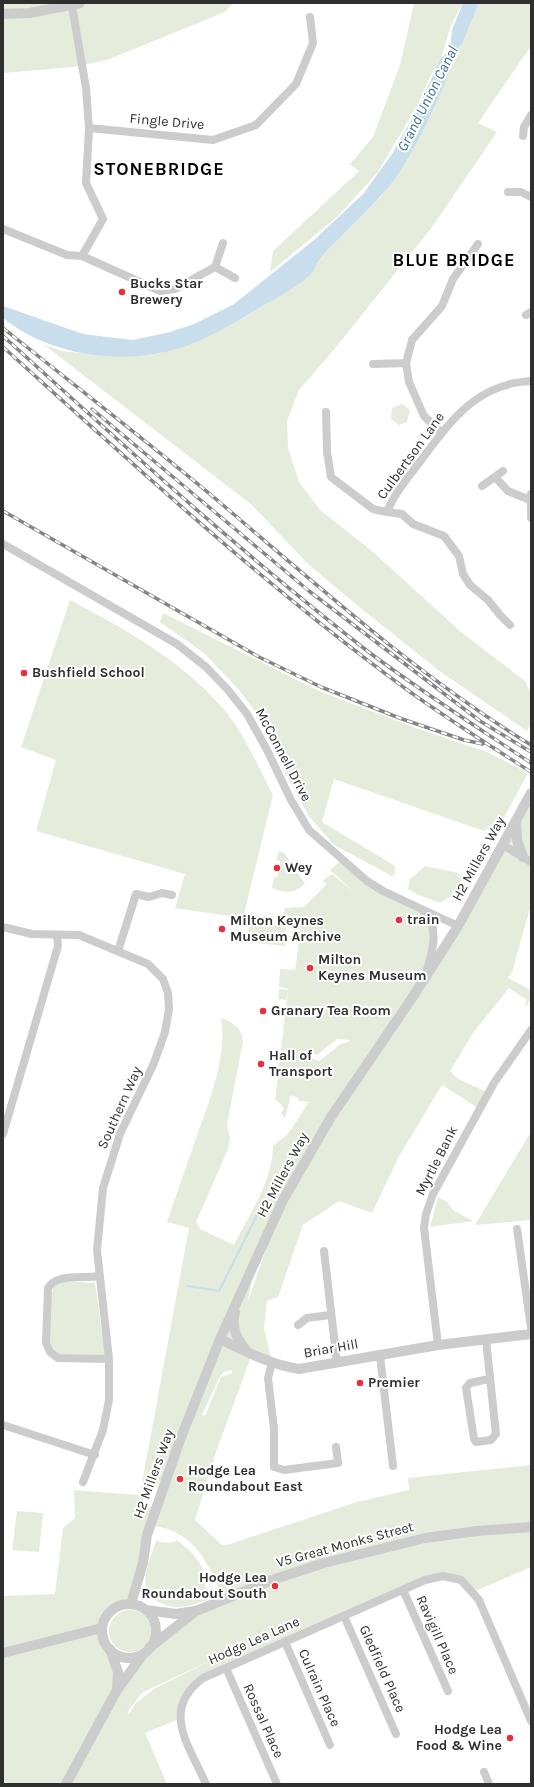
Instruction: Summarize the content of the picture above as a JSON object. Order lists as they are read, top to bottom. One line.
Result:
{"streets":{"street":["Fingle Drive","Culbertson Lane","McConnell Drive","H2 Millers Way","Southern Way","Myrtle Bank","Briar Hill","V5 Great Monks Street","Ravigill Place","Hodge Lea Lane","Gledfield Place","Culrain Place","Rossal Place"]},"crossings":[["McConnell Drive","H2 Millers Way"],["H2 Millers Way","Briar Hill"],["H2 Millers Way","V5 Great Monks Street"],["Myrtle Bank","Briar Hill"],["Ravigill Place","Hodge Lea Lane"],["Hodge Lea Lane","Gledfield Place"],["Hodge Lea Lane","Culrain Place"],["Hodge Lea Lane","Rossal Place"]],"districts":["STONEBRIDGE","BLUE BRIDGE"],"water":["Grand Union Canal"],"places":["Bucks Star Brewery","Bushfield School","Wey","train","Milton Keynes Museum Archive","Milton Keynes Museum","Granary Tea Room","Hall of Transport","Premier","Hodge Lea Roundabout East","Hodge Lea Roundabout South","Hodge Lea Food & Wine"]}
